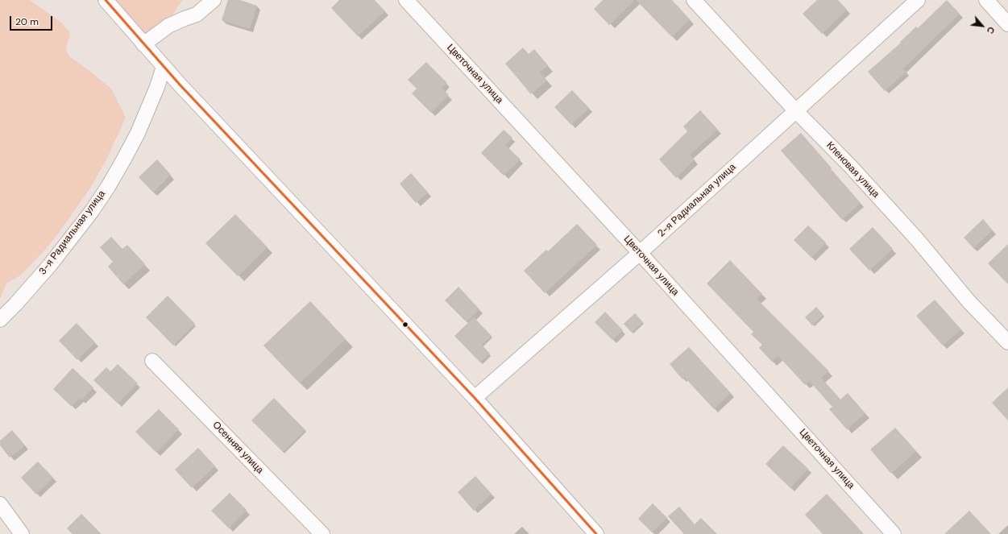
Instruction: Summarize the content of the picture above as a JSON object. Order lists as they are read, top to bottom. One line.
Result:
{"streets":{"street":["Цветочная улица","Кленовая улица","2-я Радиальная улица","3-я Радиальная улица","Осенняя улица"]},"crossings":[["Цветочная улица","2-я Радиальная улица"],["Кленовая улица","2-я Радиальная улица"]],"scale_bar":"20 m","north":"bottom right"}
